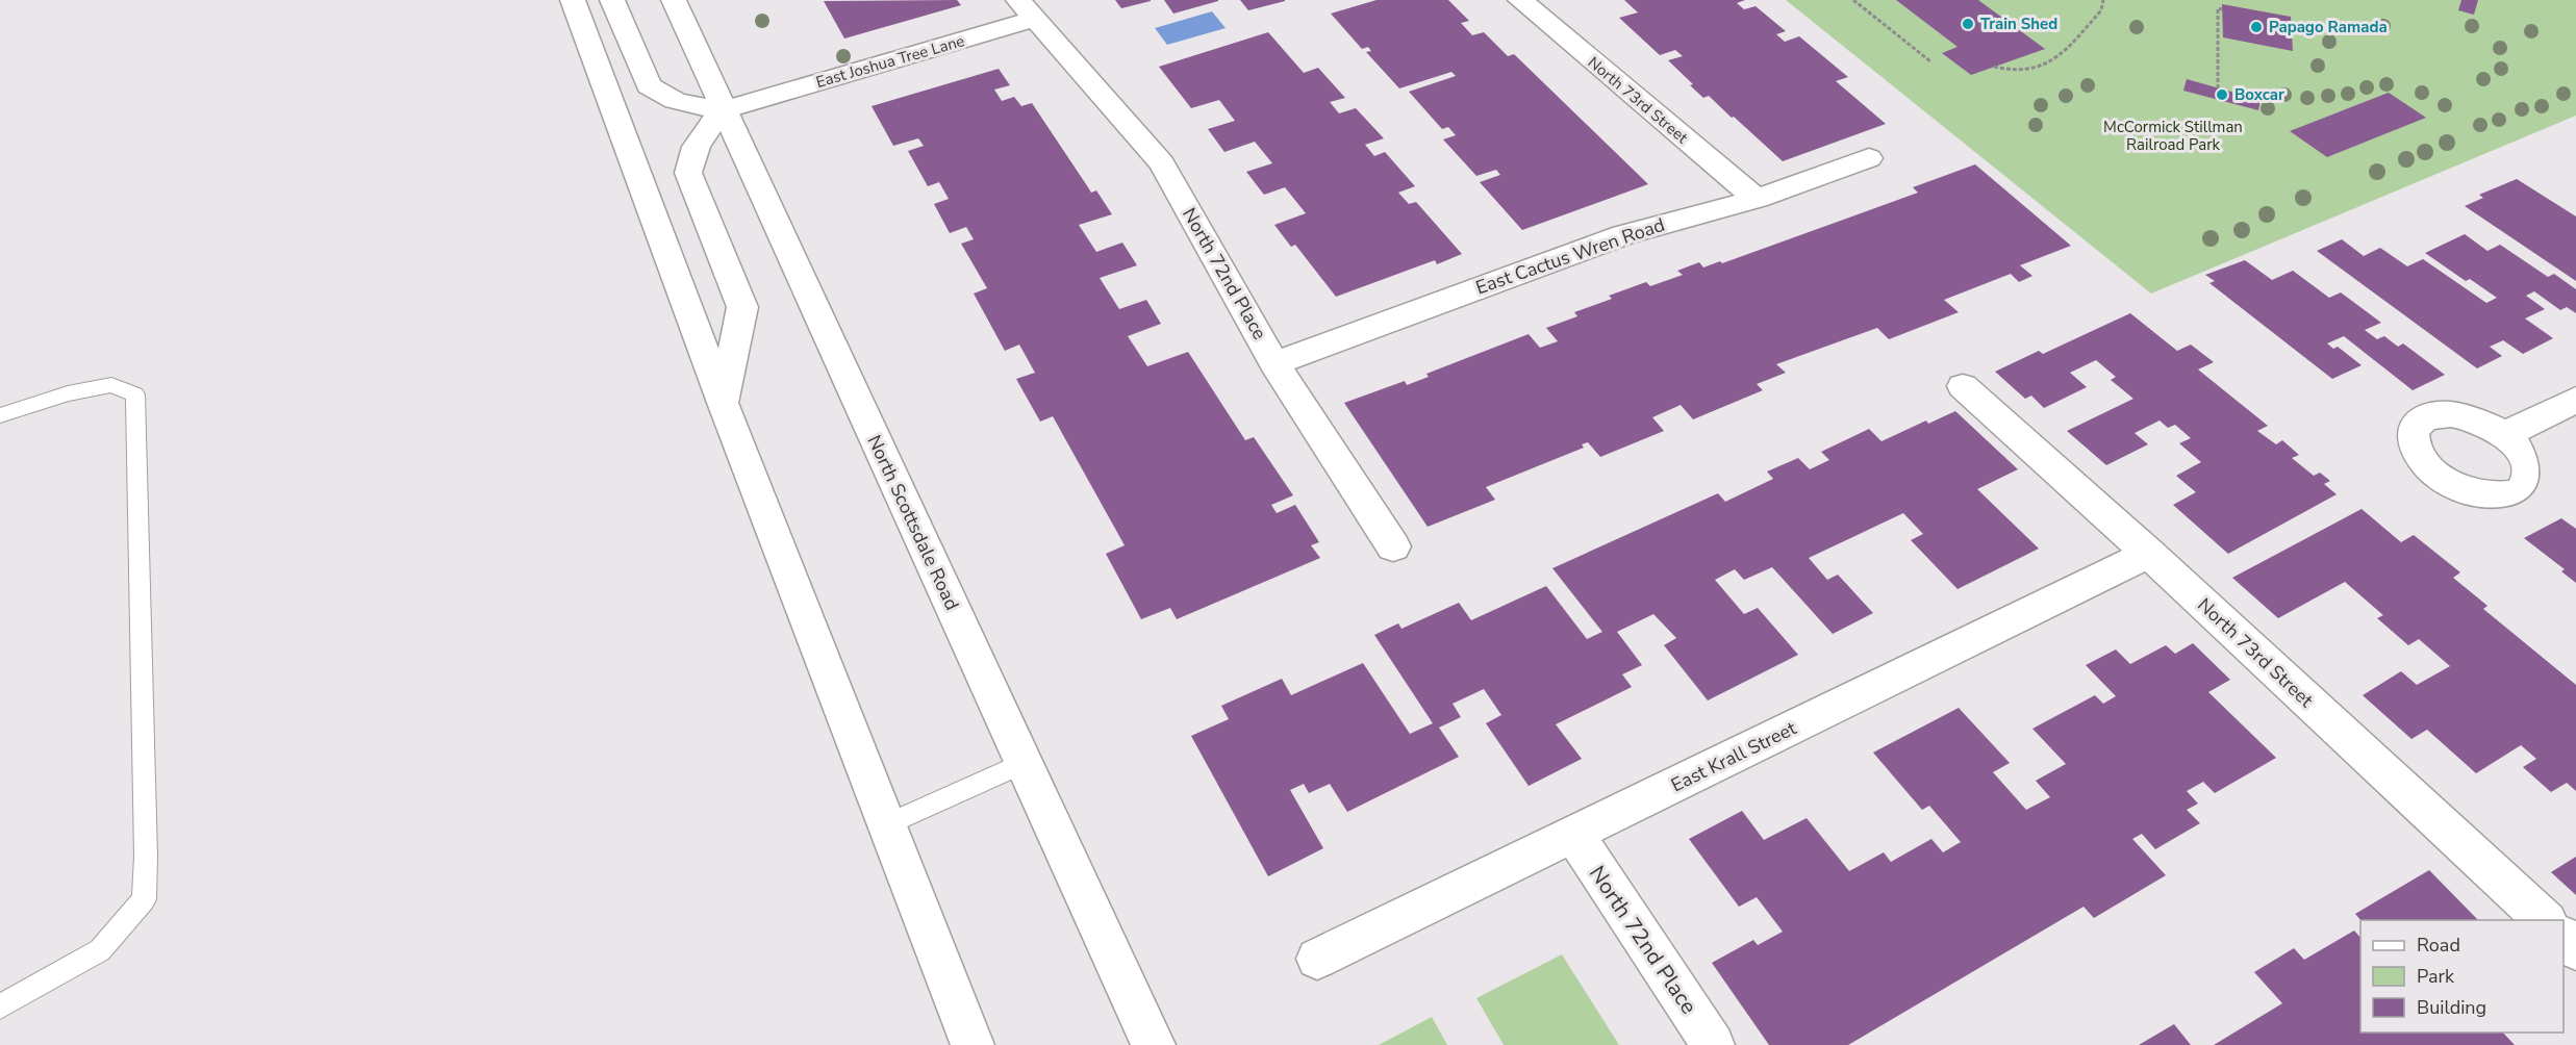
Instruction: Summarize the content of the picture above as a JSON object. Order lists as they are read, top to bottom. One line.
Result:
{"streets":{"street":["East Joshua Tree Lane","North 73rd Street","East Cactus Wren Road","North 72nd Place","North Scottsdale Road","East Krall Street"]},"crossings":[["East Joshua Tree Lane","North 72nd Place"],["East Joshua Tree Lane","North Scottsdale Road"],["North 73rd Street","East Cactus Wren Road"],["North 73rd Street","East Krall Street"],["East Cactus Wren Road","North 72nd Place"],["North 72nd Place","East Krall Street"]],"parks":["McCormick Stillman Railroad Park"],"places":["Train Shed","Papago Ramada","Boxcar"],"legend":["Road","Park","Building"]}
